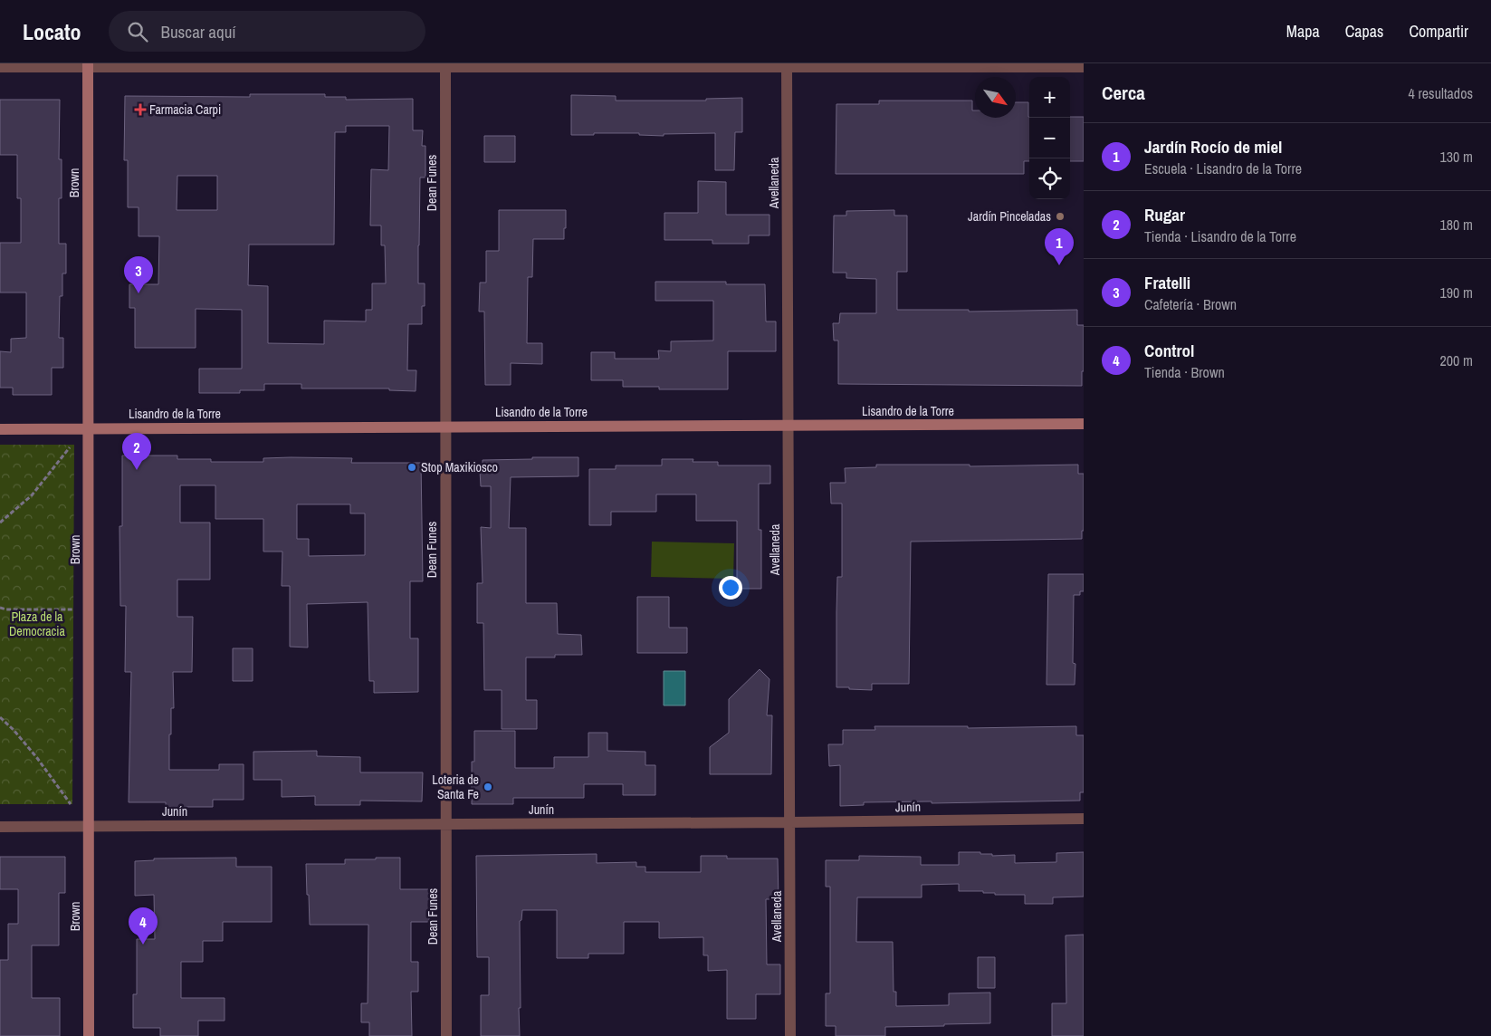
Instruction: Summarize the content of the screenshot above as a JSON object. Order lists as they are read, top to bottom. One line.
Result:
{"streets":{"main road":["Brown","Lisandro de la Torre"],"street":["Dean Funes","Avellaneda","Junín"]},"crossings":[["Brown","Lisandro de la Torre"],["Brown","Junín"],["Dean Funes","Lisandro de la Torre"],["Dean Funes","Junín"],["Avellaneda","Lisandro de la Torre"],["Avellaneda","Junín"]],"parks":["Plaza de la Democracia"],"places":{"health":["Farmacia Carpi"],"other":["Jardín Pinceladas","Stop Maxikiosco","Loteria de Santa Fe"]},"north":"bottom right","page":{"header":"Locato","search":"Buscar aquí","nav":["Mapa","Capas","Compartir"],"heading":["Cerca","4 resultados"],"map_buttons":["+","−"],"list":[{"mark":"1","name":"Jardín Rocío de miel","note":"Escuela · Lisandro de la Torre","value":"130 m"},{"mark":"2","name":"Rugar","note":"Tienda · Lisandro de la Torre","value":"180 m"},{"mark":"3","name":"Fratelli","note":"Cafetería · Brown","value":"190 m"},{"mark":"4","name":"Control","note":"Tienda · Brown","value":"200 m"}],"pins":["1","3","2","4"]}}
